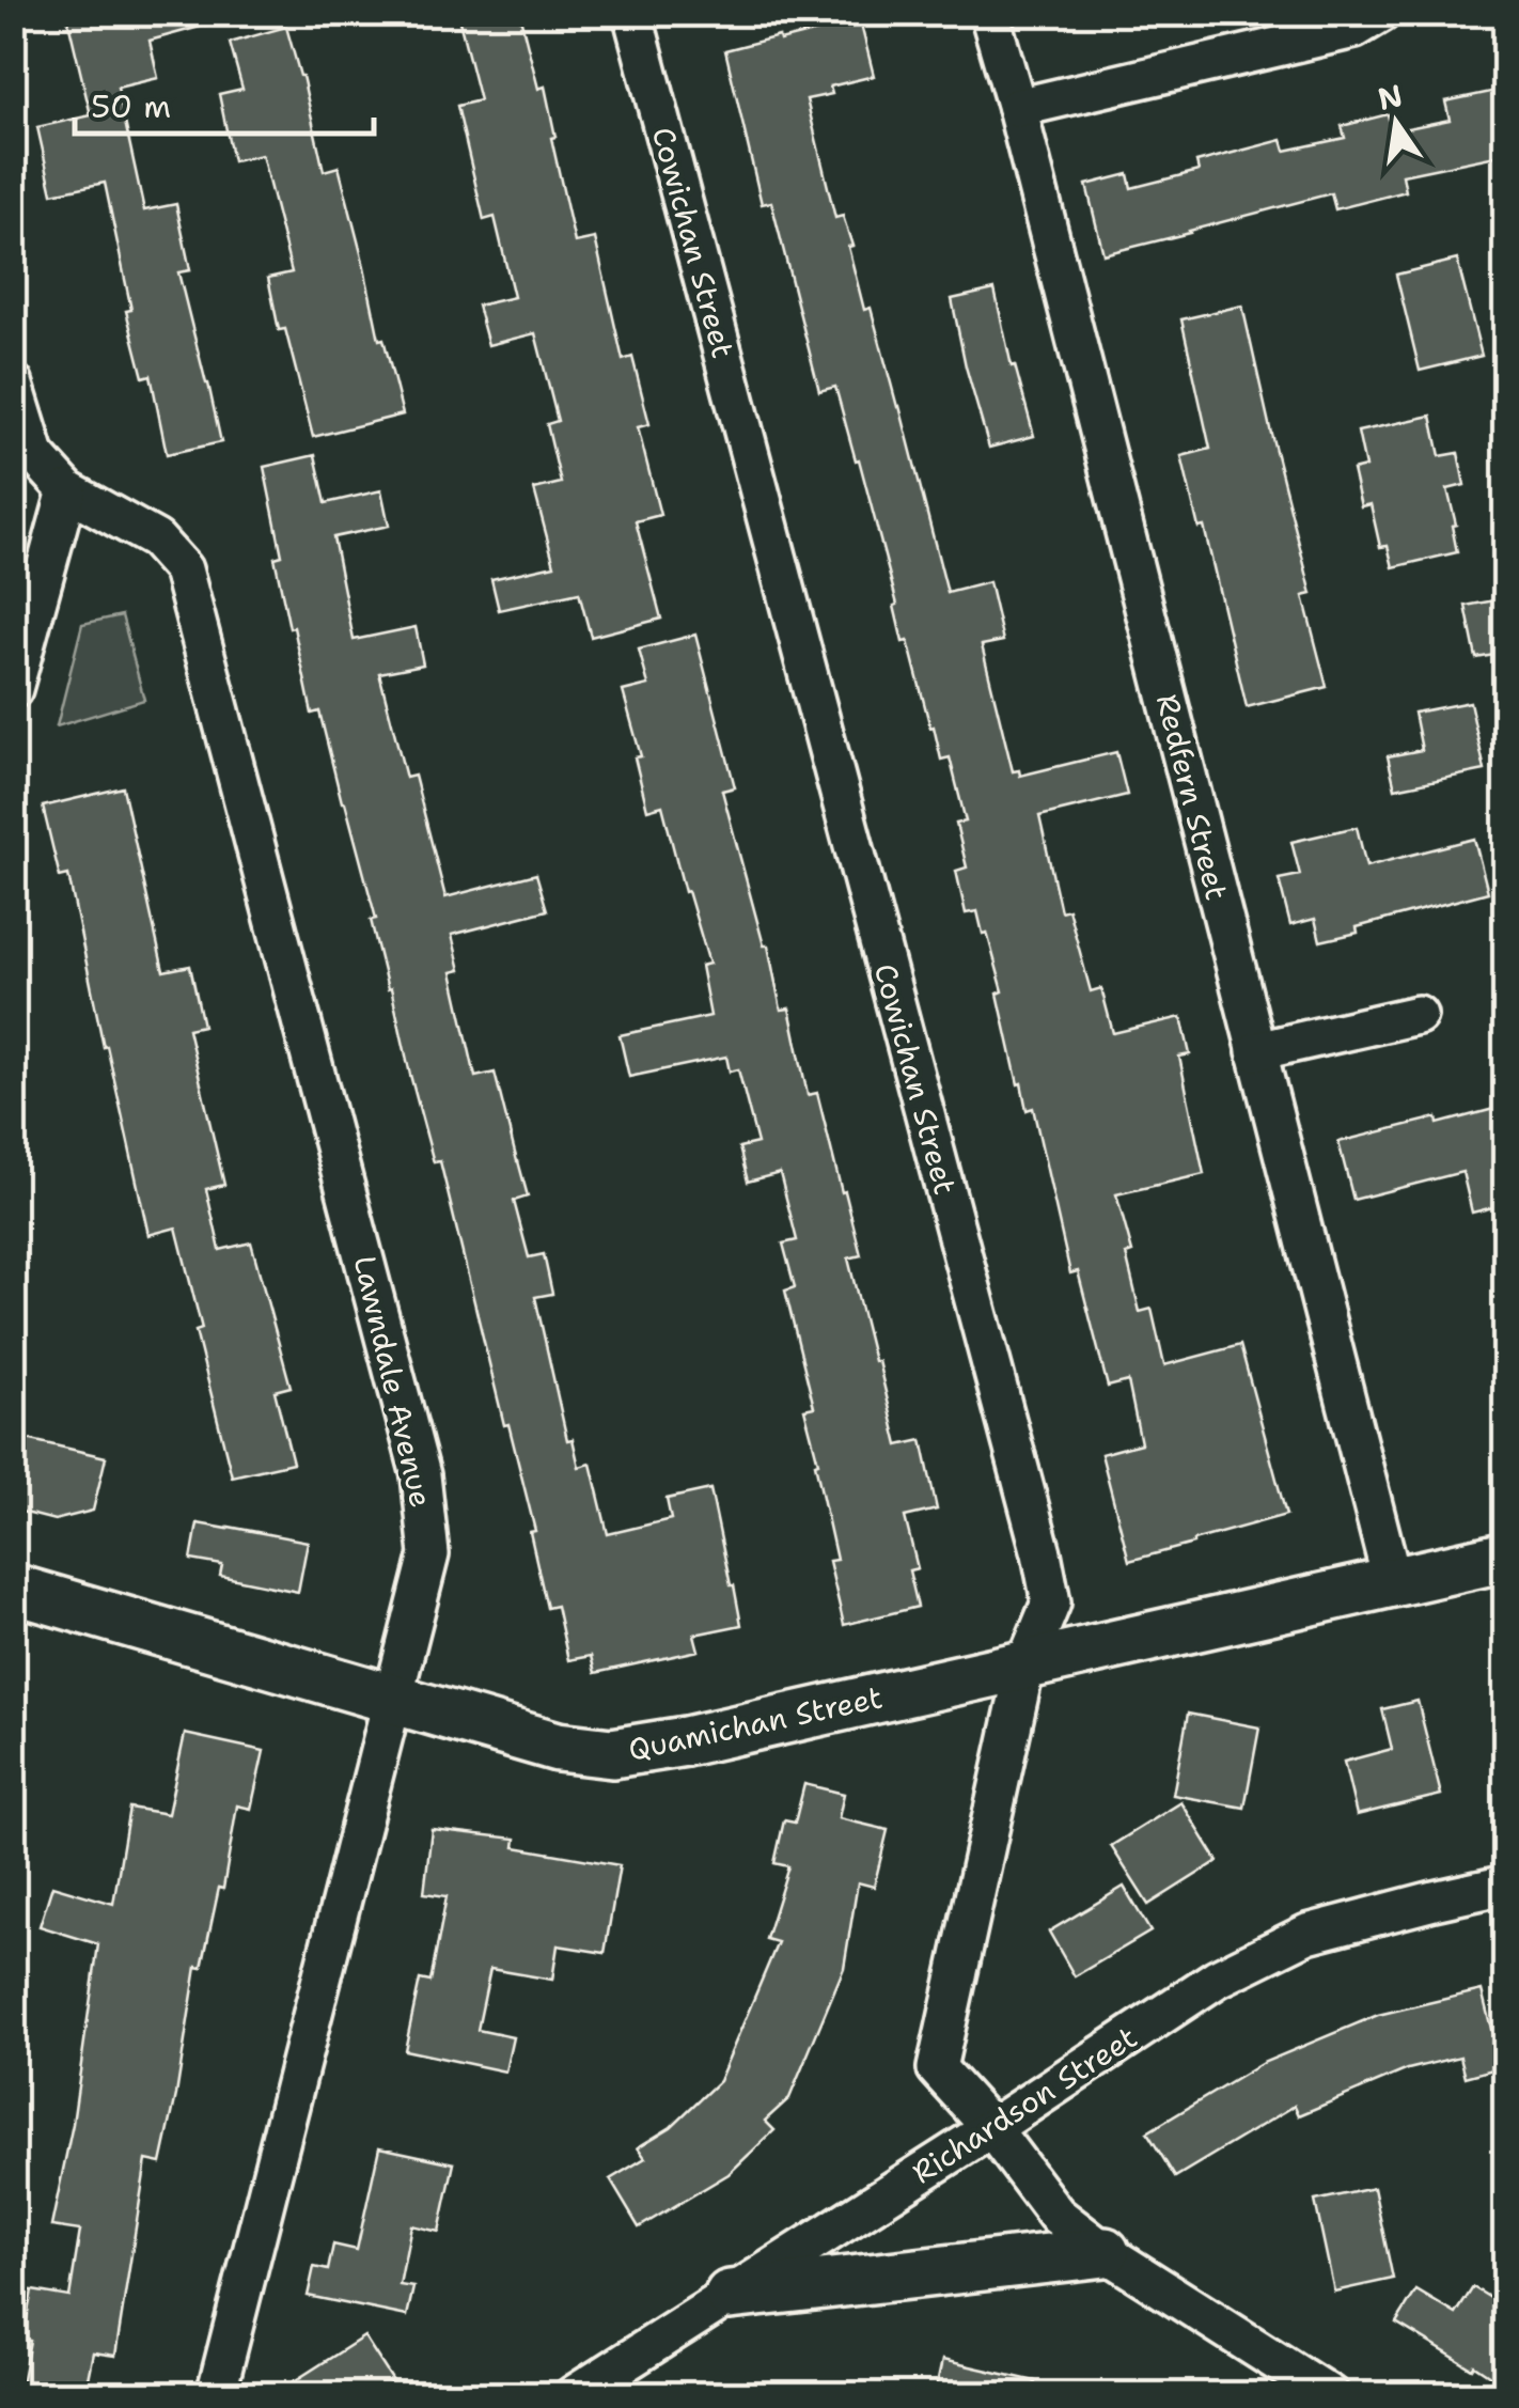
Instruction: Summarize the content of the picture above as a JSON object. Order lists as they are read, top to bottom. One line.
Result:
{"streets":{"street":["Cowichan Street","Redfern Street","Lawndale Avenue","Quamichan Street","Richardson Street"]},"crossings":[["Cowichan Street","Quamichan Street"],["Cowichan Street","Richardson Street"],["Redfern Street","Quamichan Street"],["Lawndale Avenue","Quamichan Street"]],"scale_bar":"50 m","north":"top"}
